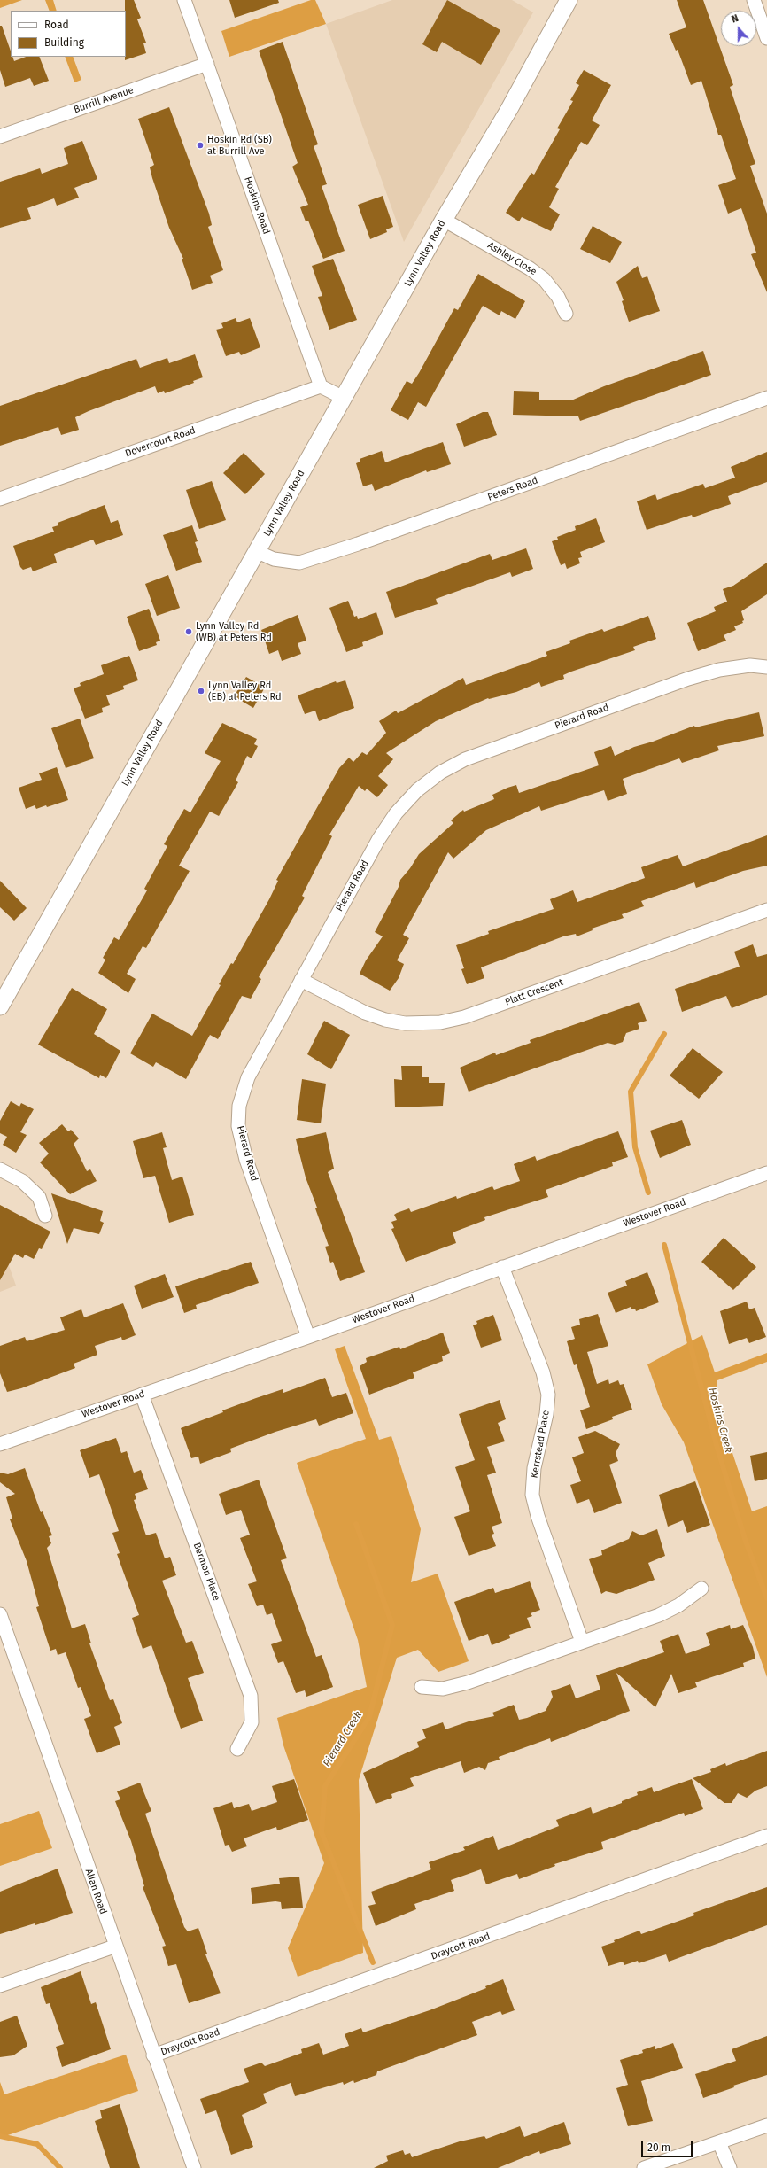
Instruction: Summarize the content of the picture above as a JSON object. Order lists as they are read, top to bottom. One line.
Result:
{"streets":{"street":["Burrill Avenue","Hoskins Road","Lynn Valley Road","Ashley Close","Dovercourt Road","Peters Road","Pierard Road","Platt Crescent","Westover Road","Kerrstead Place","Bermon Place","Allan Road","Draycott Road"]},"crossings":[["Burrill Avenue","Hoskins Road"],["Hoskins Road","Dovercourt Road"],["Lynn Valley Road","Ashley Close"],["Lynn Valley Road","Peters Road"],["Pierard Road","Platt Crescent"],["Pierard Road","Westover Road"],["Westover Road","Kerrstead Place"],["Westover Road","Bermon Place"],["Allan Road","Draycott Road"]],"water":["Hoskins Creek","Pierard Creek"],"places":["Hoskin Rd (SB) at Burrill Ave","Lynn Valley Rd (WB) at Peters Rd","Lynn Valley Rd (EB) at Peters Rd"],"legend":["Road","Building"],"scale_bar":"20 m","north":"top"}
